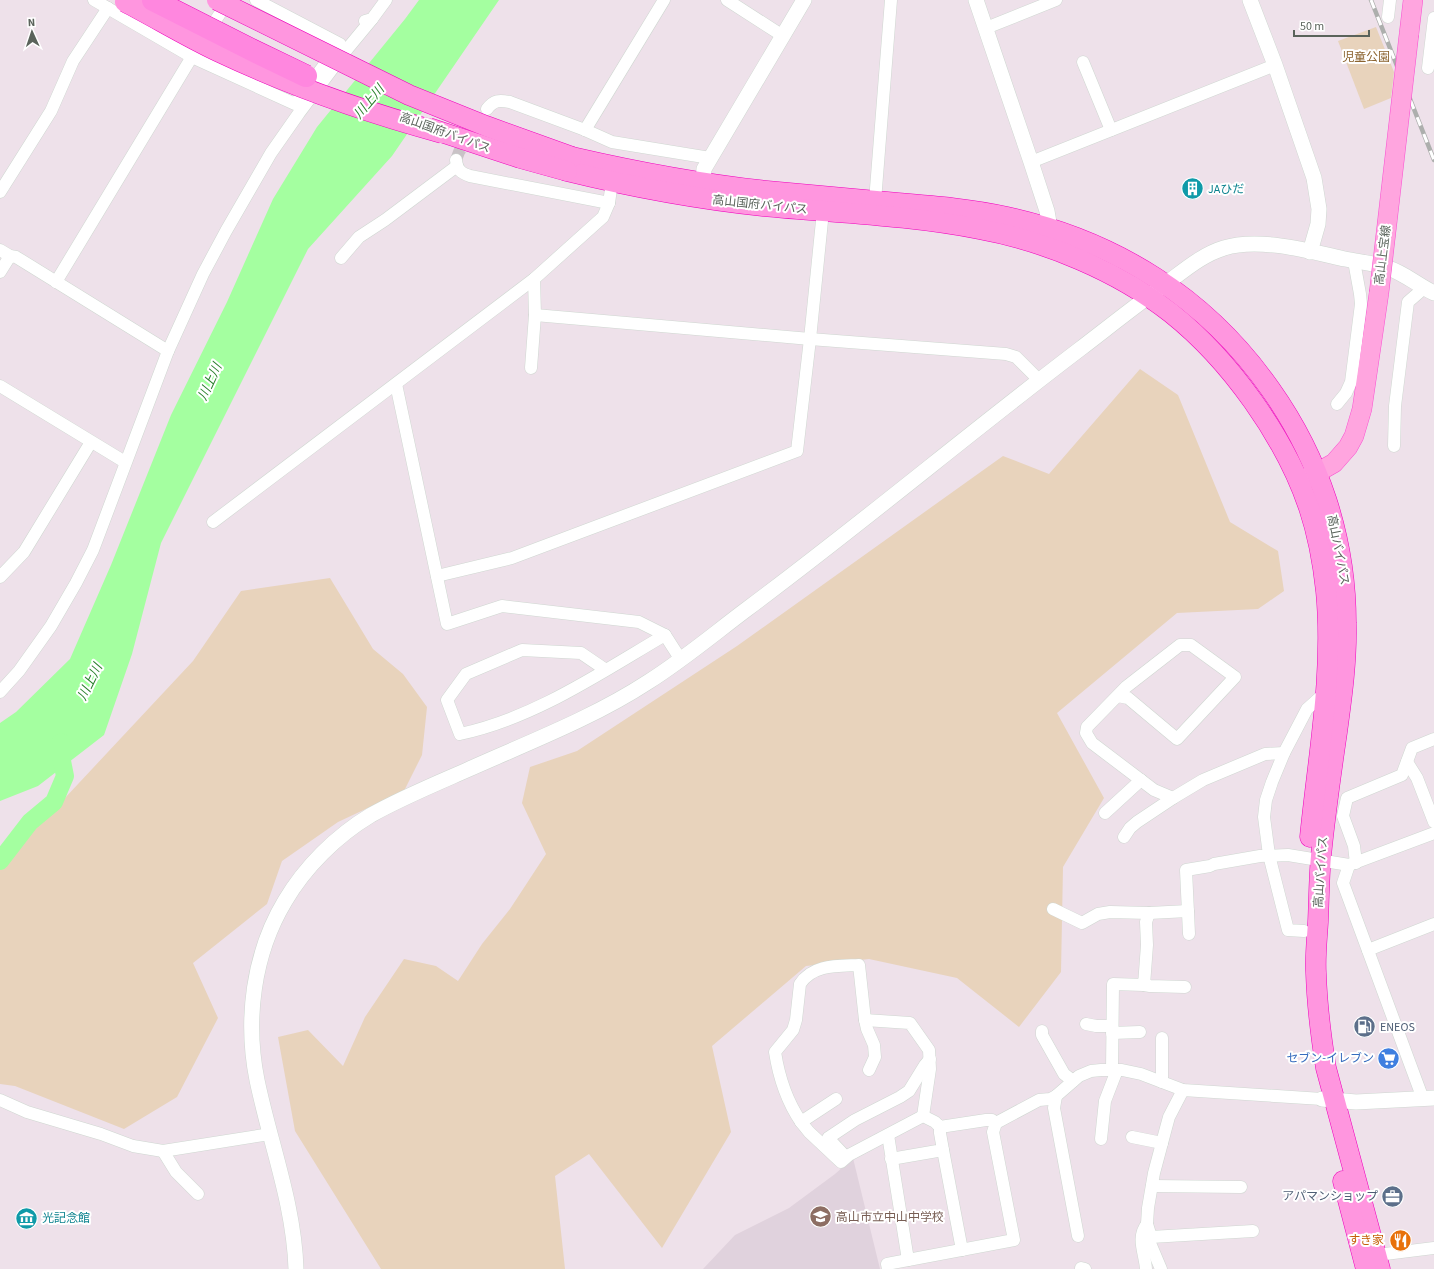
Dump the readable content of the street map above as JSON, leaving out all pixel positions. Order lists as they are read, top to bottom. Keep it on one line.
{"streets":{"highway":["高山国府バイパス","高山バイパス"],"main road":["高山上宝線"]},"crossings":[["高山国府バイパス","高山上宝線"],["高山国府バイパス","高山バイパス"],["高山上宝線","高山バイパス"]],"water":["川上川"],"parks":["児童公園"],"places":{"building":["JAひだ"],"fuel station":["ENEOS"],"supermarket":["セブン-イレブン"],"office":["アパマンショップ"],"school or university":["高山市立中山中学校"],"museum":["光記念館"],"restaurant":["すき家"]},"scale_bar":"50 m","north":"top"}
